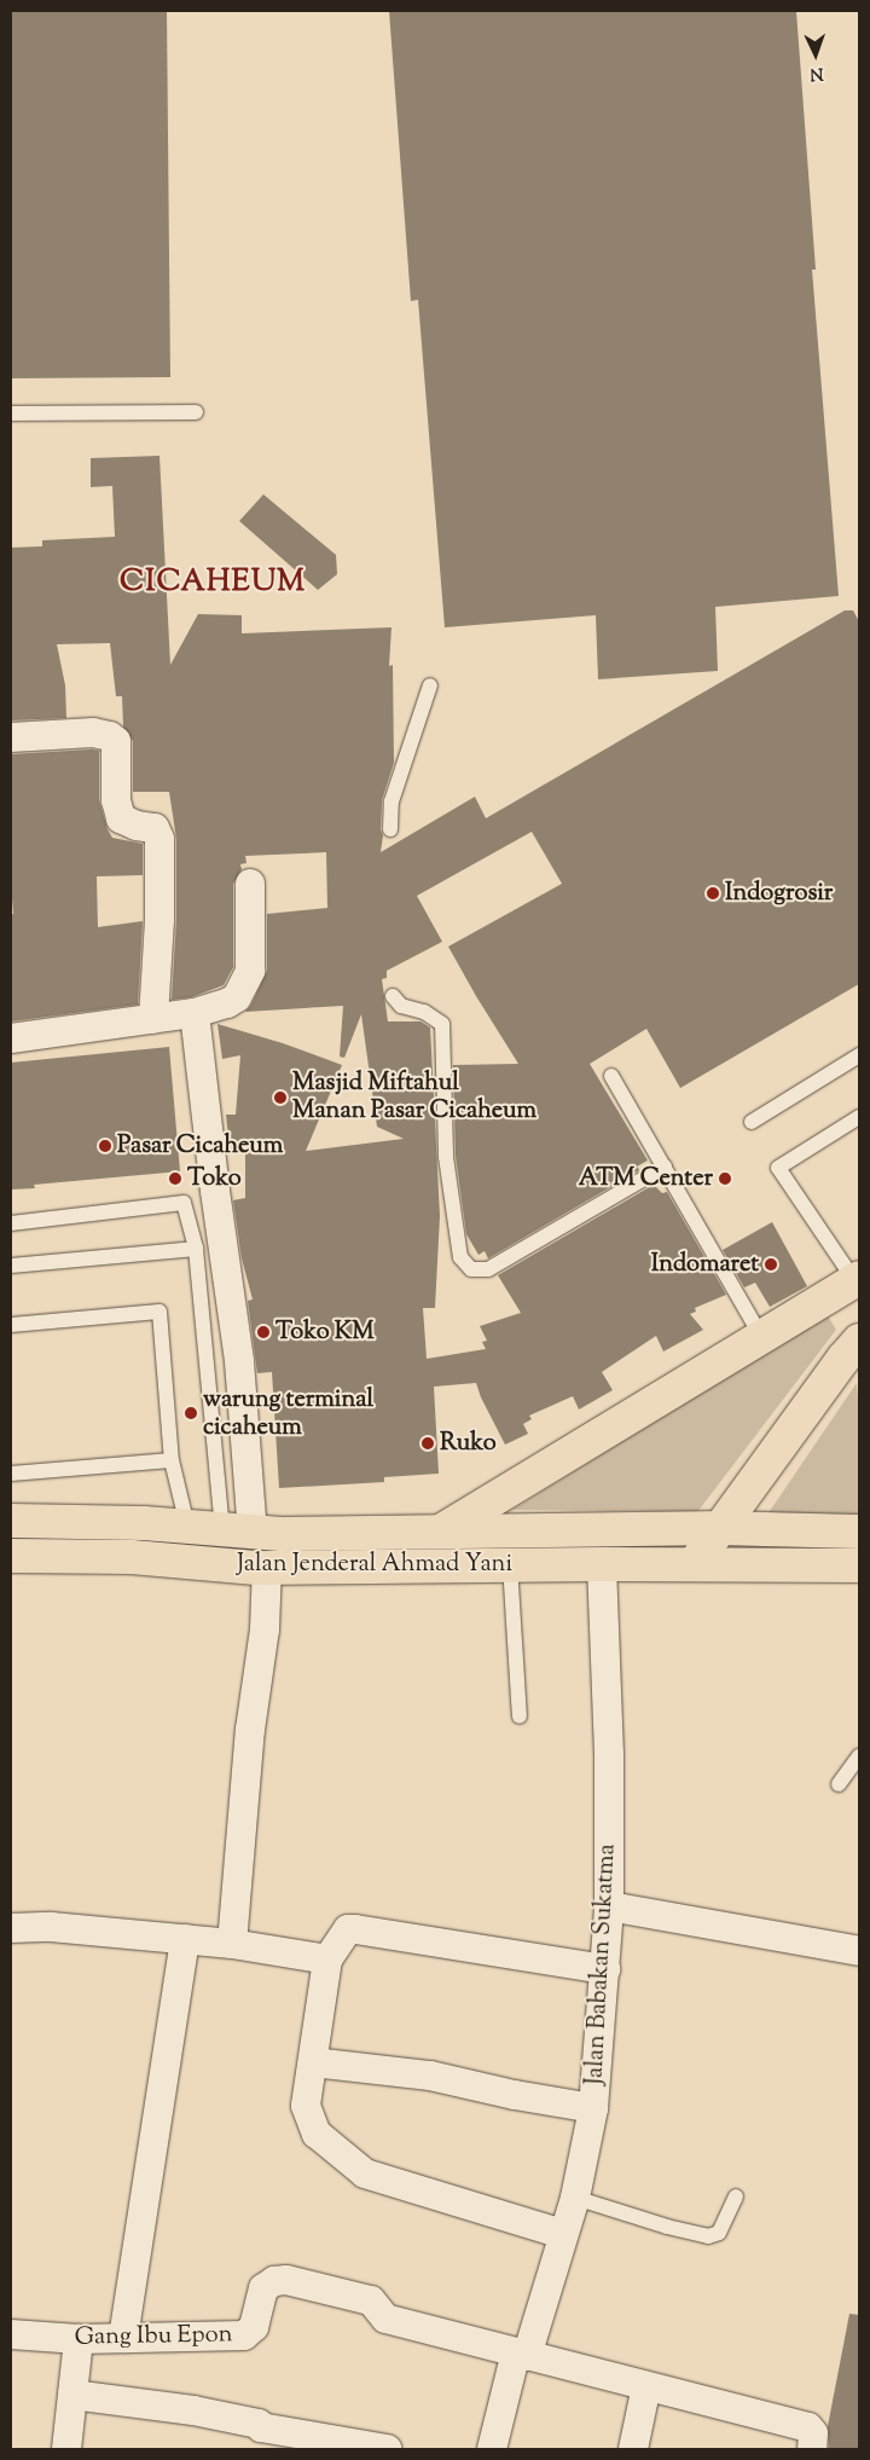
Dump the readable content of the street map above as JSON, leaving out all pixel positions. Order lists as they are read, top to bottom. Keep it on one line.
{"streets":{"main road":["Jalan Jenderal Ahmad Yani"],"street":["Jalan Babakan Sukatma","Gang Ibu Epon"]},"crossings":[["Jalan Jenderal Ahmad Yani","Jalan Babakan Sukatma"],["Jalan Babakan Sukatma","Gang Ibu Epon"]],"districts":["CICAHEUM"],"places":["Indogrosir","Masjid Miftahul Manan Pasar Cicaheum","Pasar Cicaheum","Toko","ATM Center","Indomaret","Toko KM","warung terminal cicaheum","Ruko"],"north":"bottom"}
